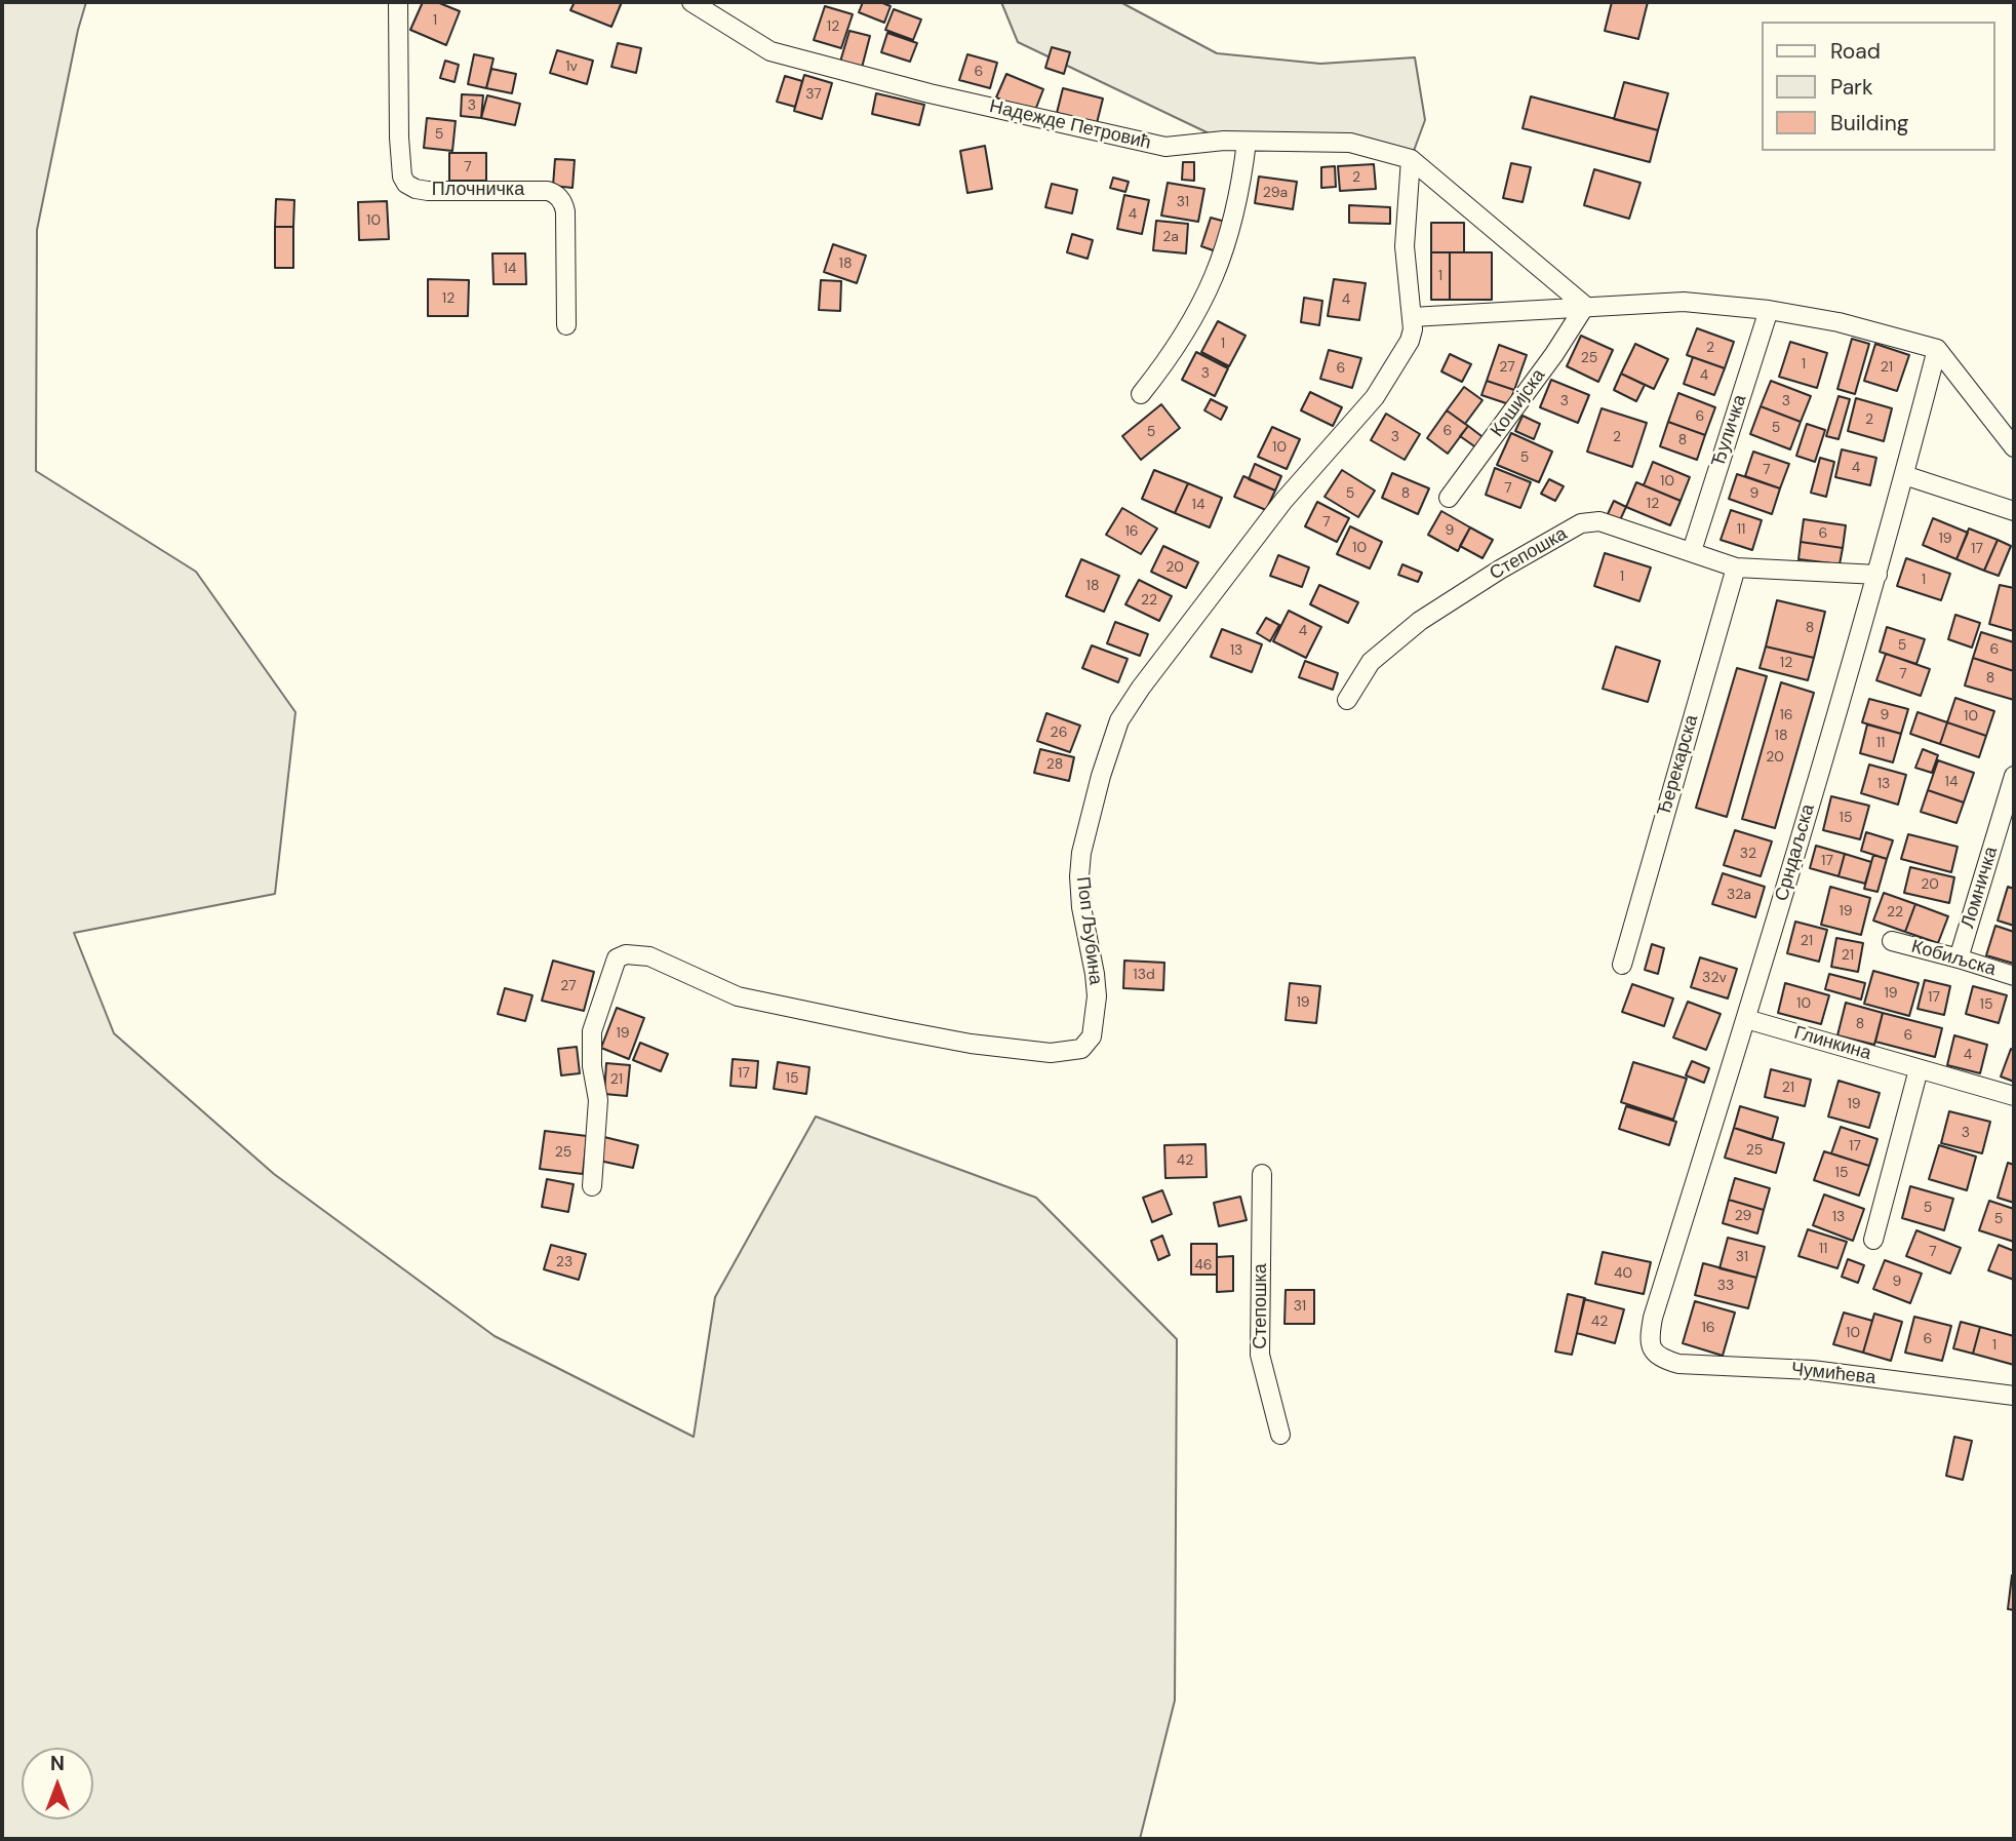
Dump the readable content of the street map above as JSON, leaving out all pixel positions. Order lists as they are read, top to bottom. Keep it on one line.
{"streets":{"street":["Надежде Петровић","Плочничка","Кошијска","Ђуличка","Степошка","Ђерекарска","Срндаљска","Ломничка","Поп Љубина","Кобиљска","Глинкина","Чумићева"]},"crossings":[["Надежде Петровић","Кошијска"],["Надежде Петровић","Поп Љубина"],["Ђуличка","Степошка"],["Степошка","Ђерекарска"],["Степошка","Срндаљска"],["Срндаљска","Глинкина"],["Срндаљска","Чумићева"],["Ломничка","Кобиљска"]],"house_numbers":["1","12","1v","6","37","3","5","7","2","29a","31","4","10","2a","18","14","1","12","4","1","2","25","1","27","21","6","3","4","3","3","6","2","5","6","5","3","2","8","10","5","4","7","10","7","5","8","9","12","14","7","11","9","16","6","19","10","17","20","1","1","18","22","8","4","5","6","13","12","7","8","16","9","10","26","18","11","20","28","14","13","15","32","17","20","32a","19","22","21","21","13d","32v","27","19","17","19","10","15","8","19","6","4","17","15","21","21","19","3","17","25","25","42","15","5","29","13","5","11","7","31","23","46","40","9","33","31","42","16","10","6","1"],"legend":["Road","Park","Building"],"north":"top"}
